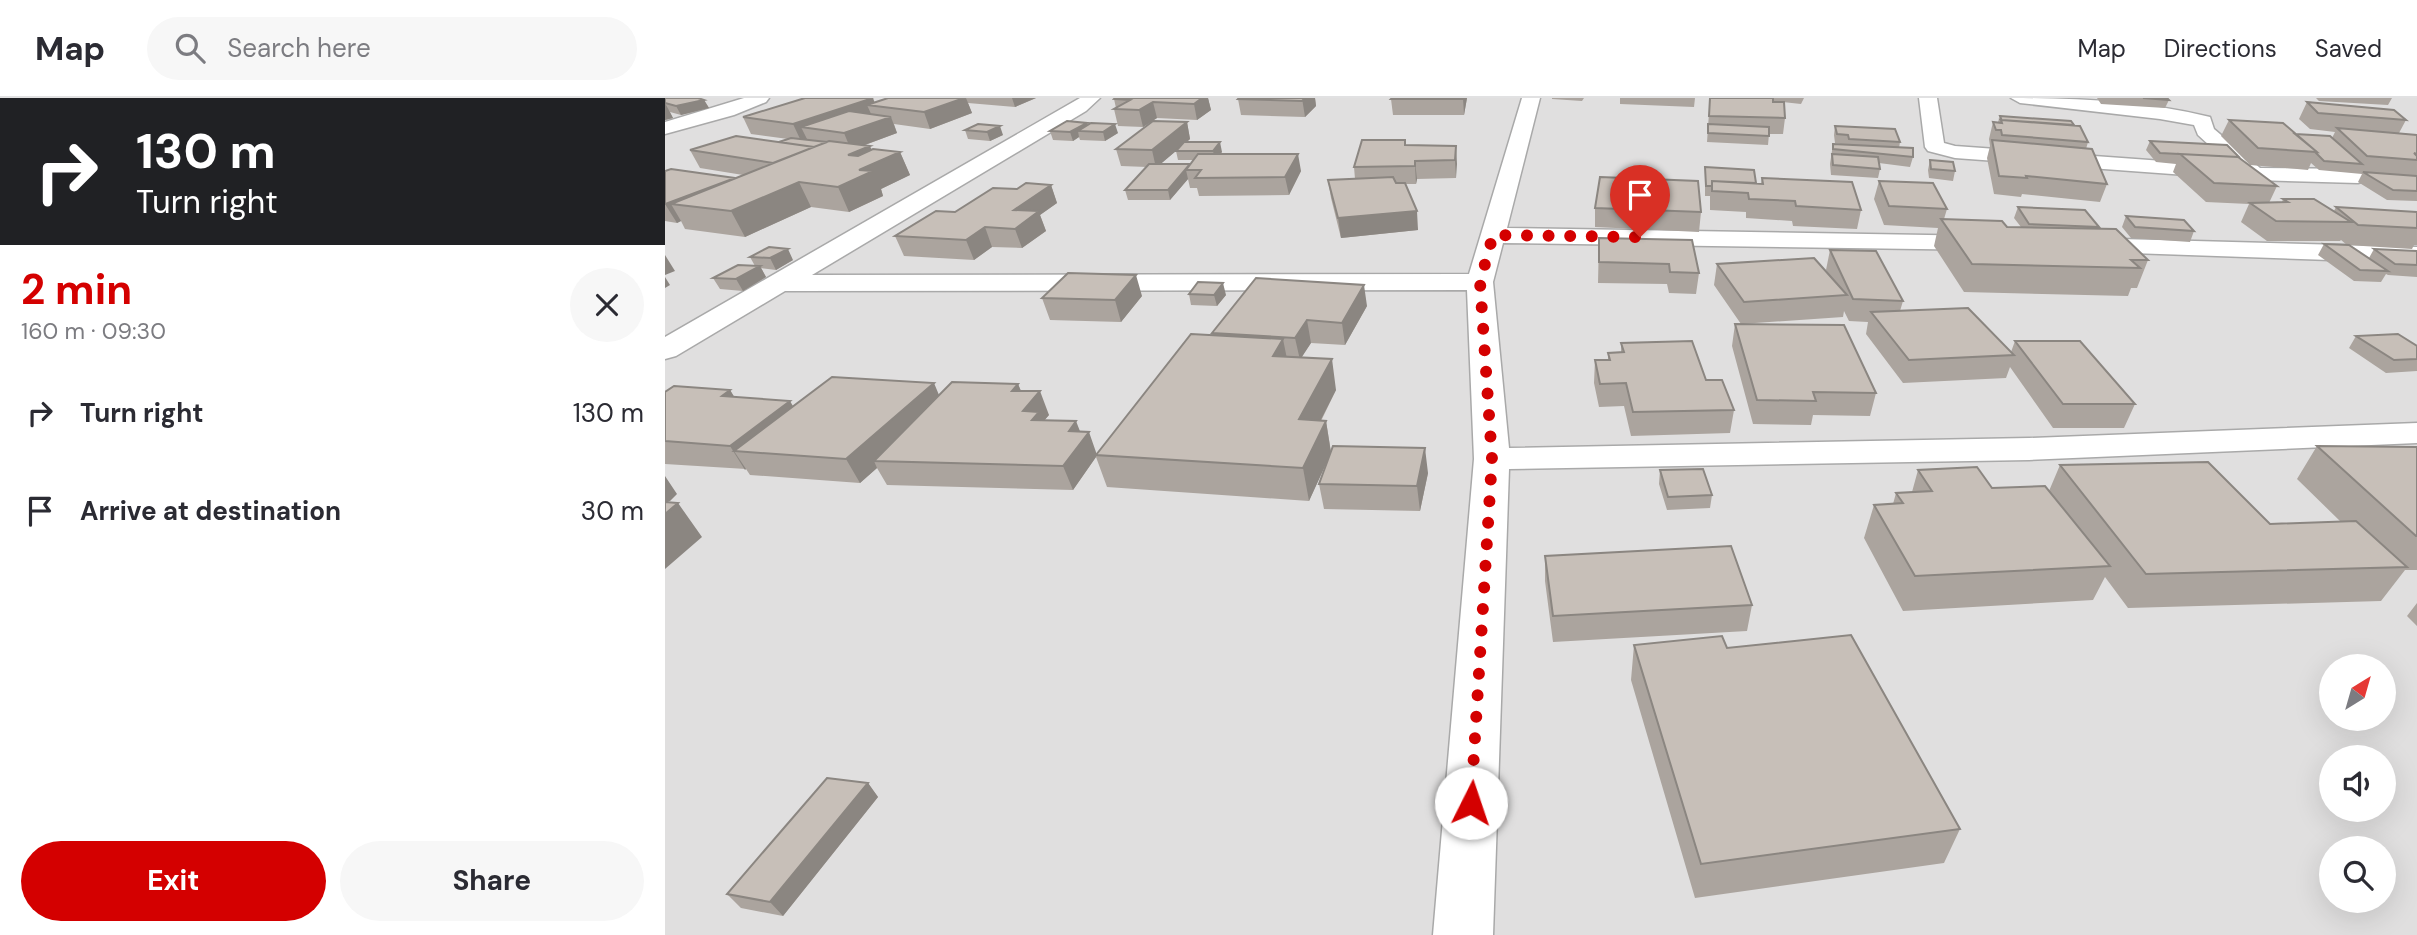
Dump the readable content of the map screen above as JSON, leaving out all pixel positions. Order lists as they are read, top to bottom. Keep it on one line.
{"north":"top right","page":{"header":"Map","search":"Search here","nav":["Map","Directions","Saved"],"turn":["130 m","Turn right"],"heading":["2 min","160 m · 09:30"],"list":[{"name":"Turn right","value":"130 m"},{"name":"Arrive at destination","value":"30 m"}],"buttons":["Exit","Share"]}}
